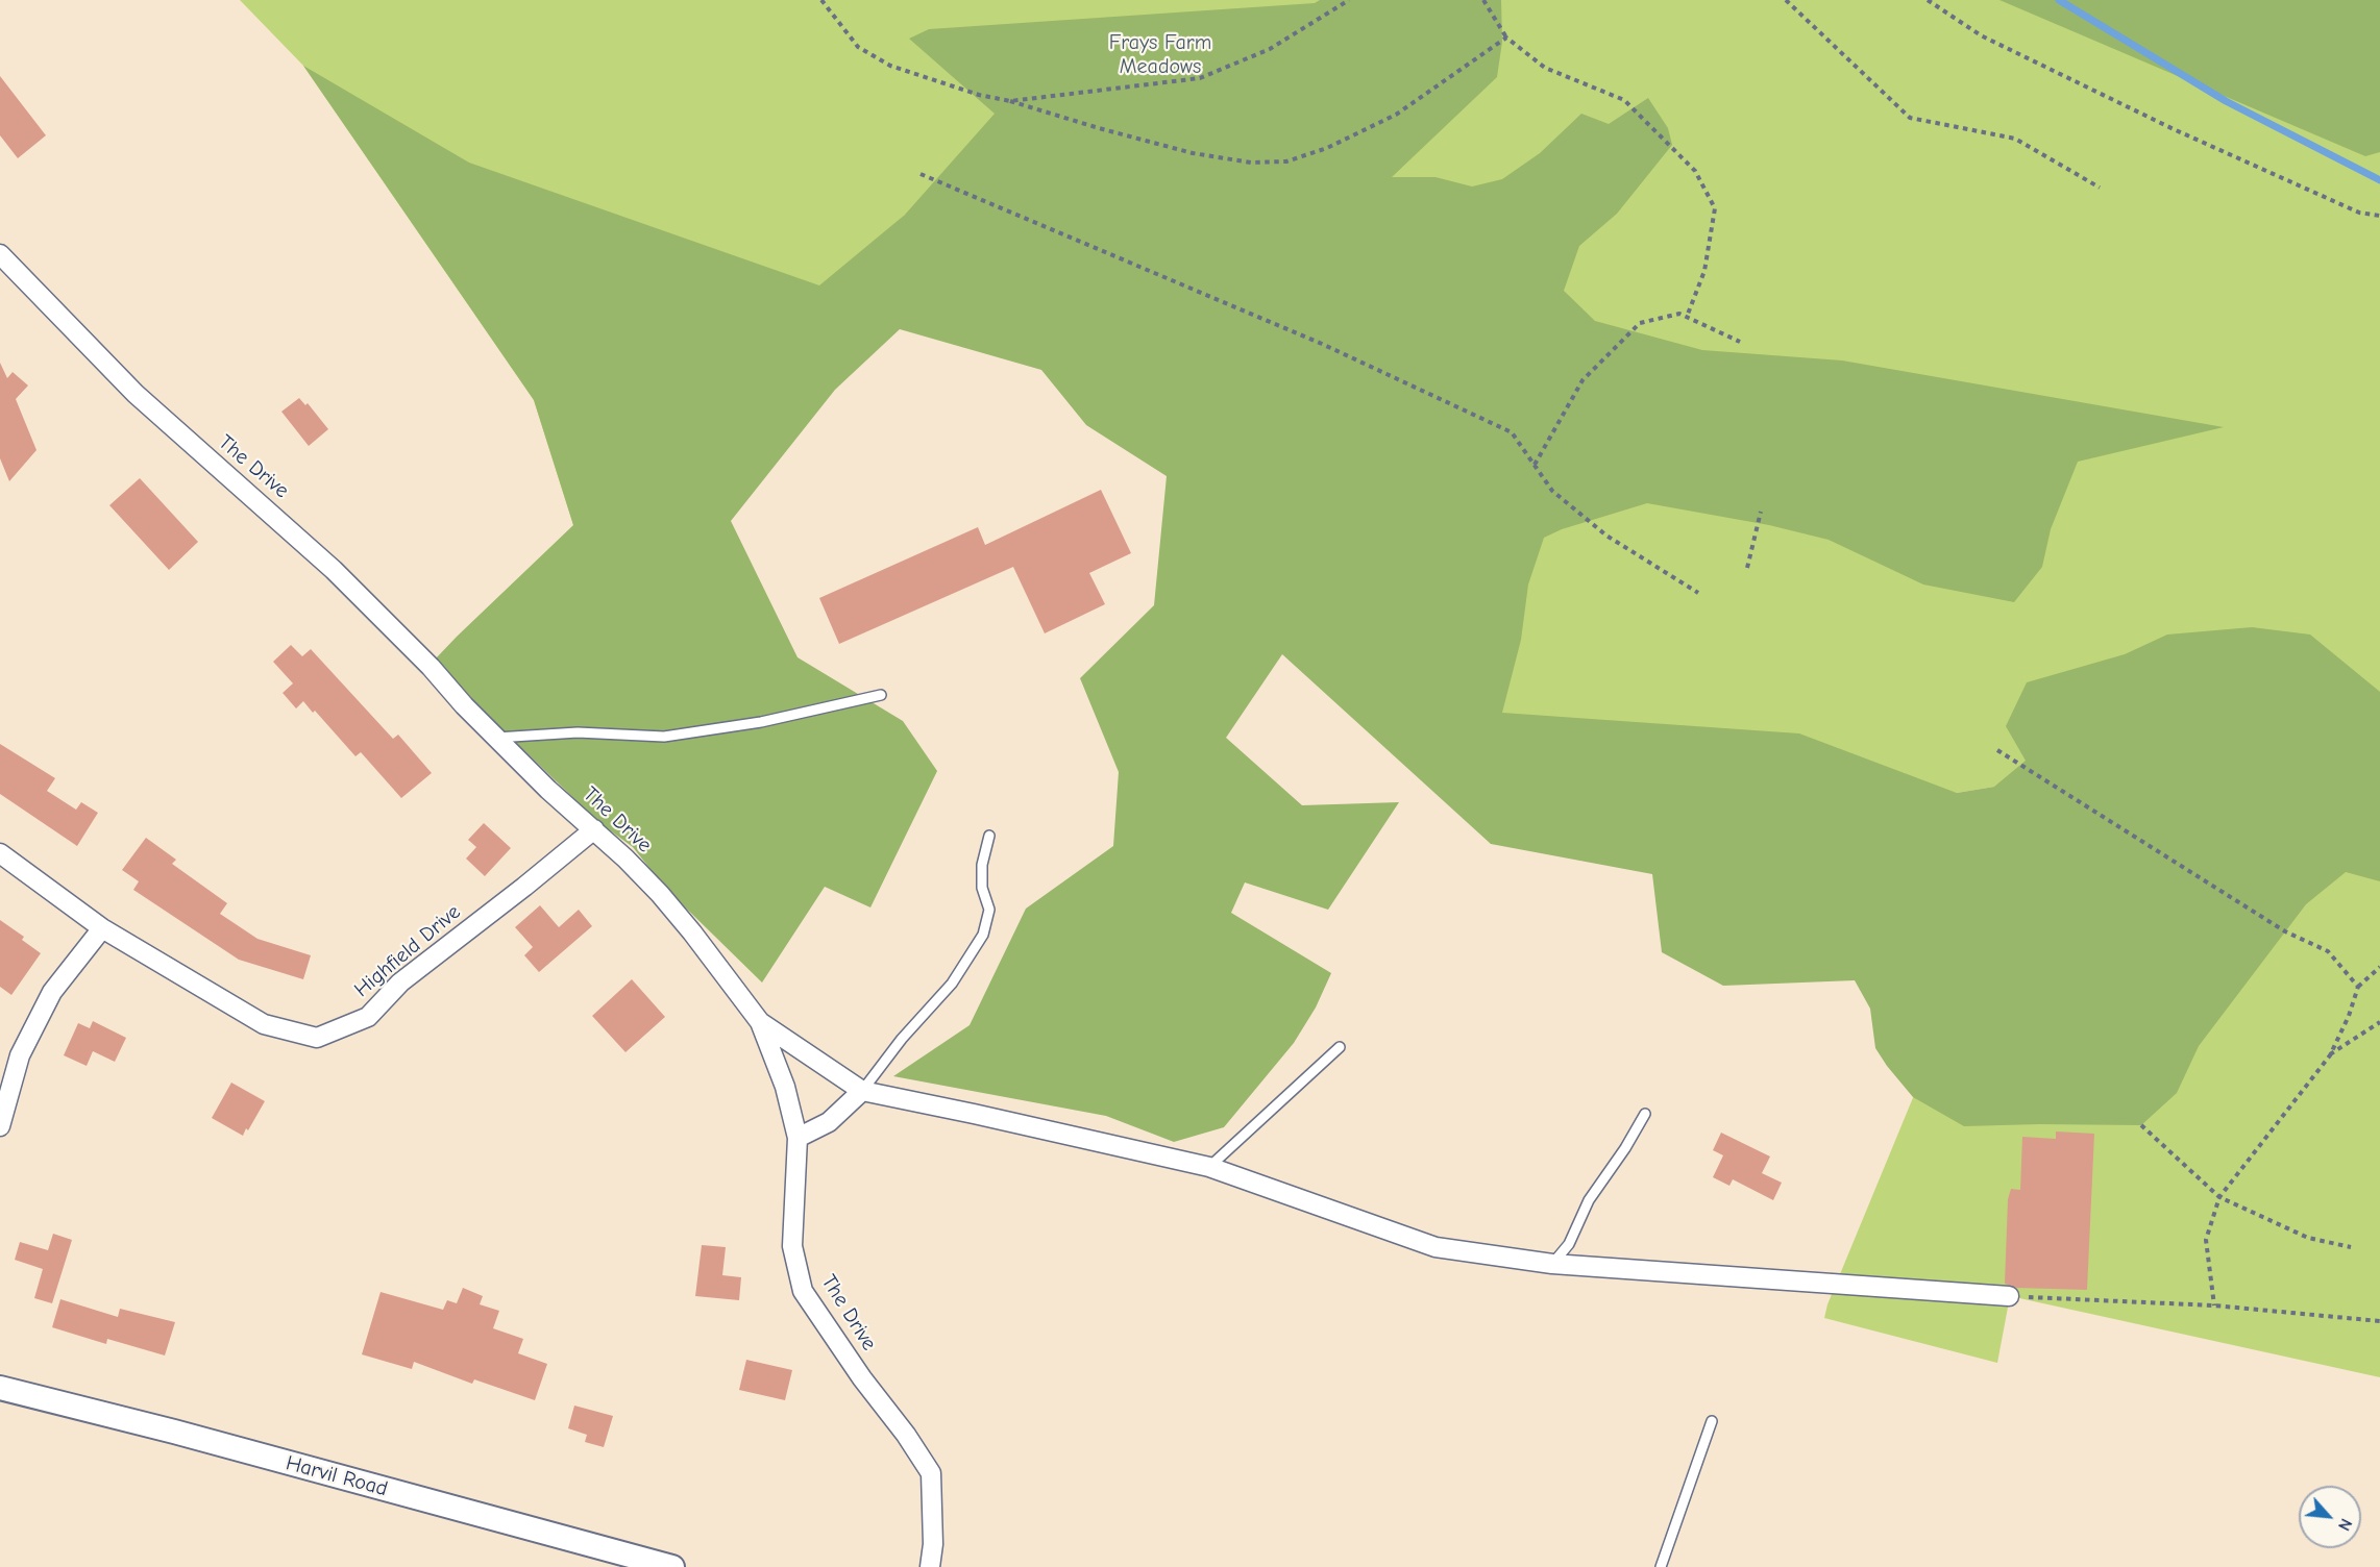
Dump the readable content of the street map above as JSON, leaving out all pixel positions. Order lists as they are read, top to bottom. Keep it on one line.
{"streets":{"street":["The Drive","Highfield Drive","Harvil Road"]},"crossings":[["The Drive","Highfield Drive"]],"parks":["Frays Farm Meadows"],"north":"bottom right"}
